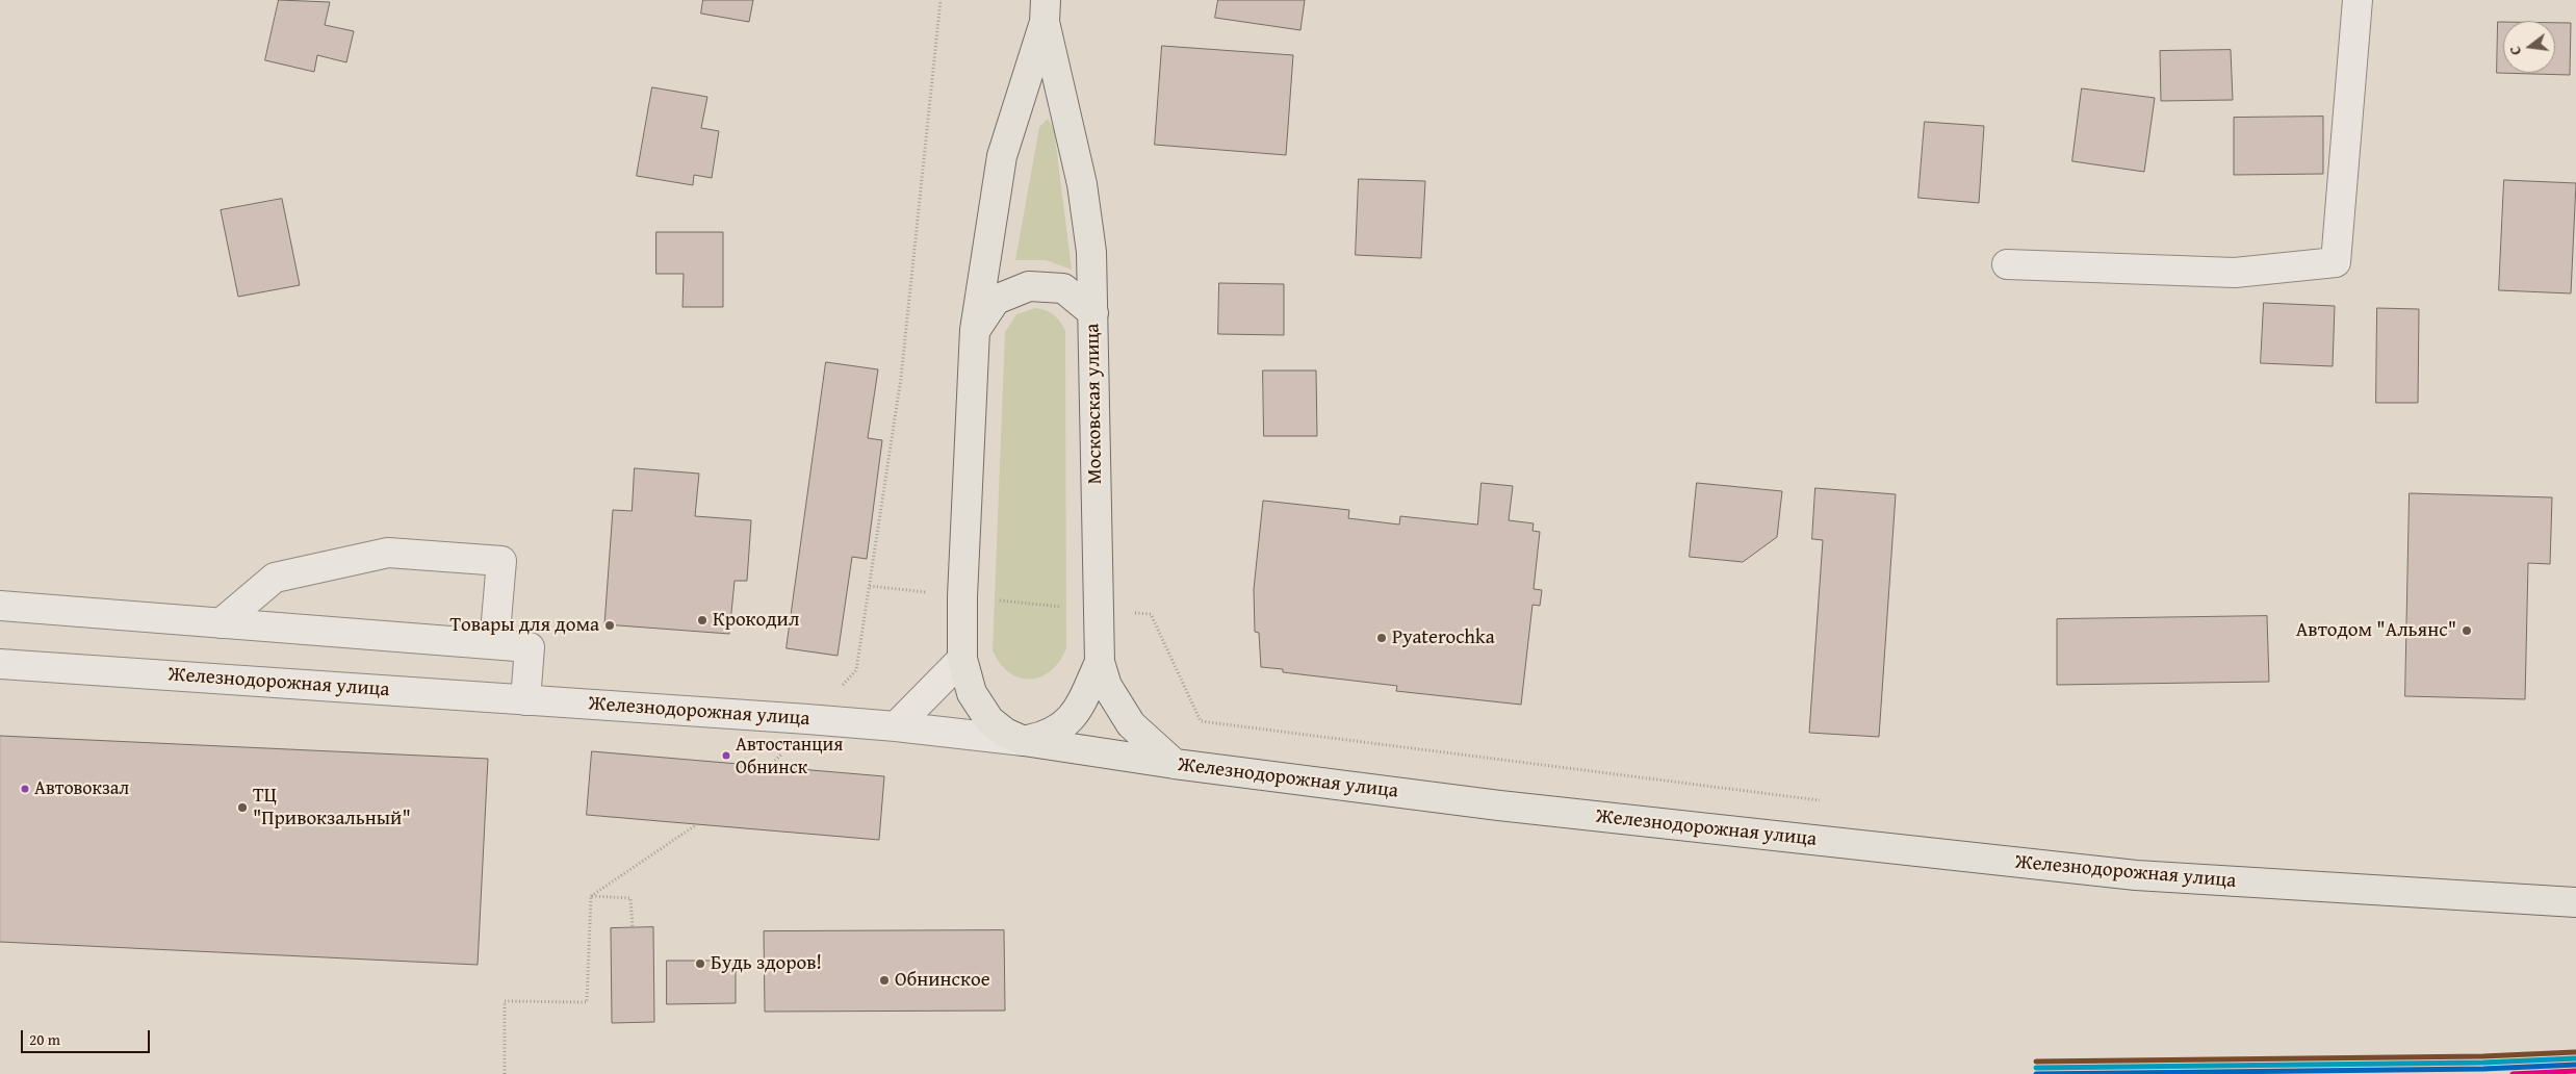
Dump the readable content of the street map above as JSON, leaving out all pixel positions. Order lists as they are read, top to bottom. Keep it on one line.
{"streets":{"main road":["Московская улица","Железнодорожная улица"]},"crossings":[["Московская улица","Железнодорожная улица"]],"places":["Крокодил","Товары для дома","Автодом \"Альянс\"","Pyaterochka","Автостанция Обнинск","Автовокзал","ТЦ \"Привокзальный\"","Будь здоров!","Обнинское"],"scale_bar":"20 m","north":"left"}
